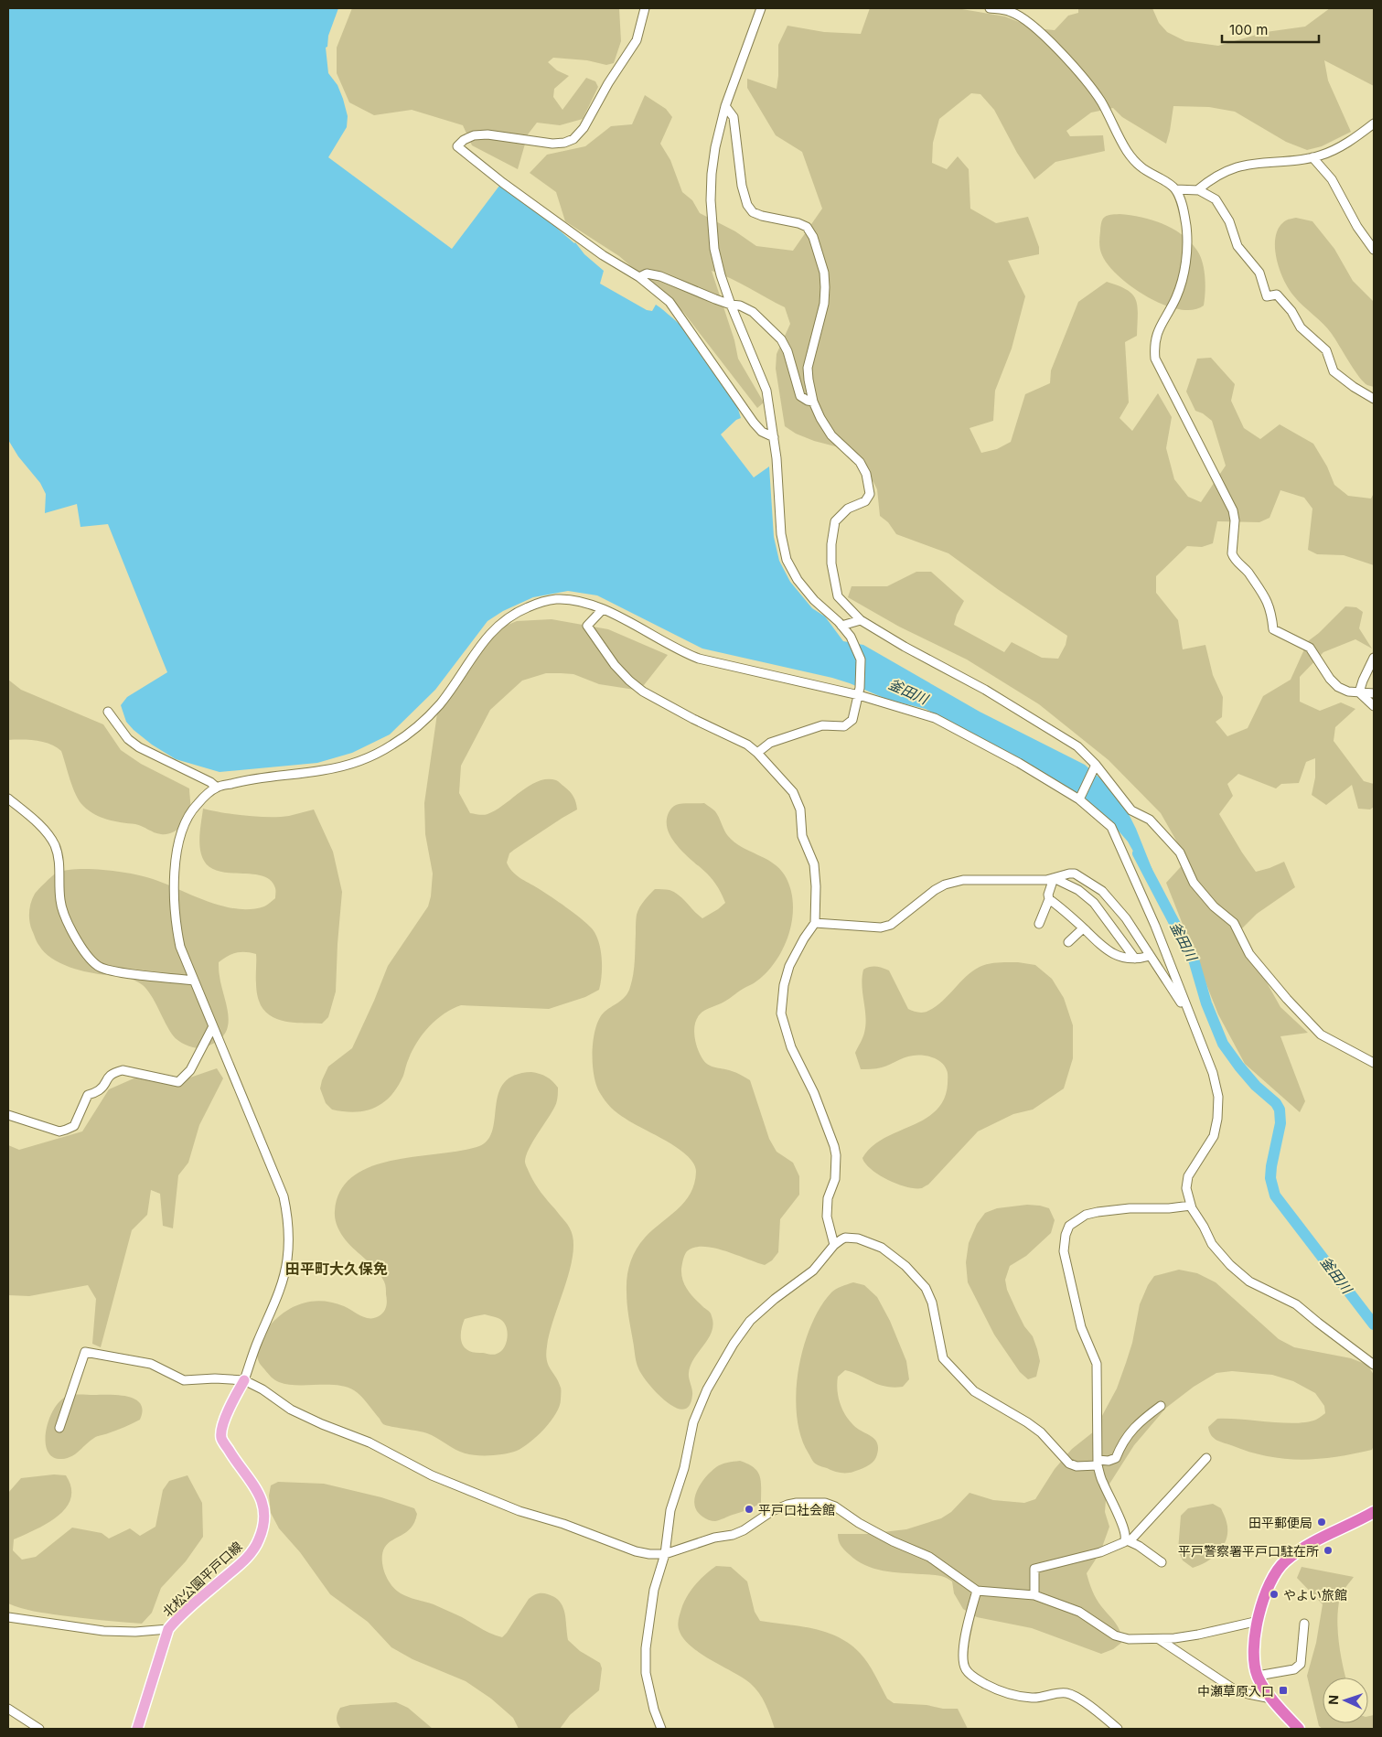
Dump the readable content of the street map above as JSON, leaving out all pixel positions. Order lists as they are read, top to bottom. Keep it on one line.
{"streets":{"main road":["北松公園平戸口線"]},"districts":["田平町大久保免"],"water":["釜田川"],"places":{"other":["平戸口社会館","田平郵便局","平戸警察署平戸口駐在所","やよい旅館"],"transit":["中瀬草原入口"]},"scale_bar":"100 m","north":"left"}
